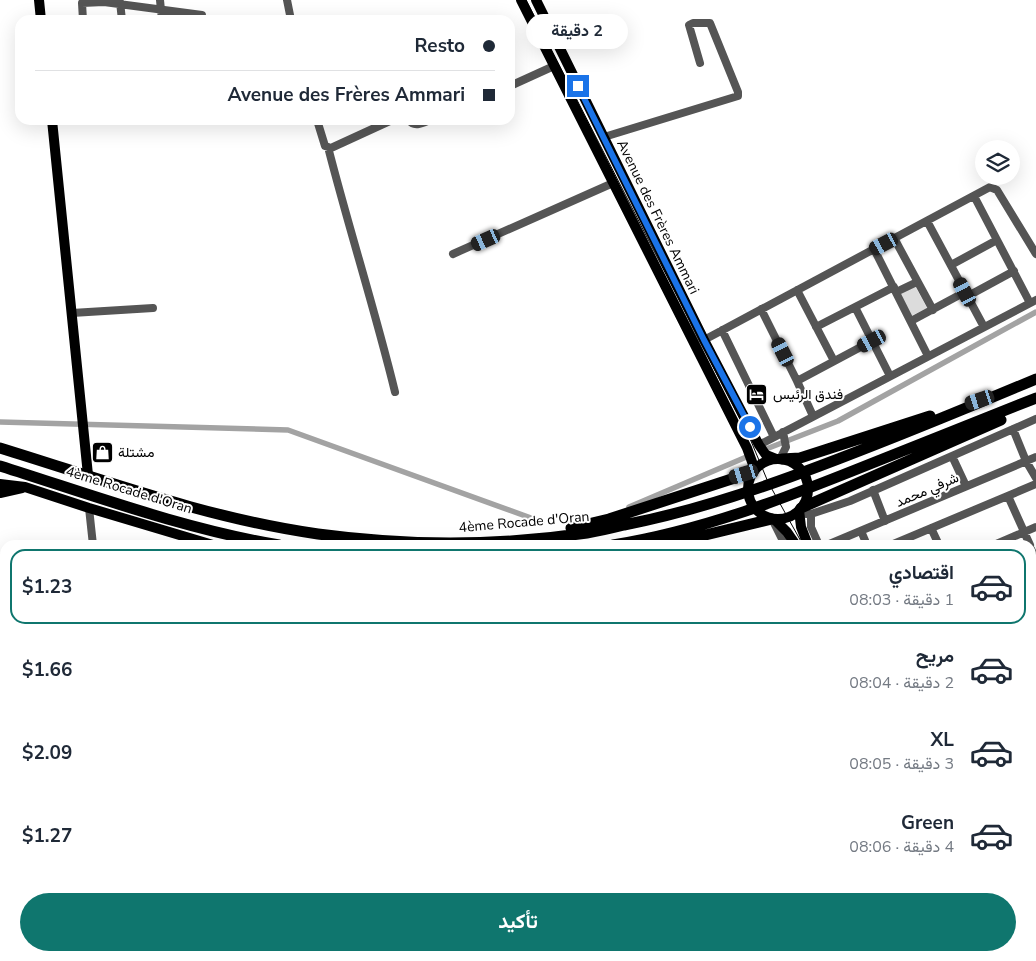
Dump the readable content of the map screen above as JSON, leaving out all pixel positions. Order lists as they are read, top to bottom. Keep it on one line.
{"streets":{"highway":["4ème Rocade d'Oran"],"main road":["Avenue des Frères Ammari"],"street":["شرفي محمد"]},"places":{"hotel":["فندق الرئيس"],"shop":["مشتلة"]},"page":{"bubble":"2 دقيقة","banner":["Resto","Avenue des Frères Ammari"],"list":[{"name":"اقتصادي","note":"1 دقيقة · 08:03","value":"$1.23"},{"name":"مريح","note":"2 دقيقة · 08:04","value":"$1.66"},{"name":"XL","note":"3 دقيقة · 08:05","value":"$2.09"},{"name":"Green","note":"4 دقيقة · 08:06","value":"$1.27"}],"buttons":"تأكيد"}}
